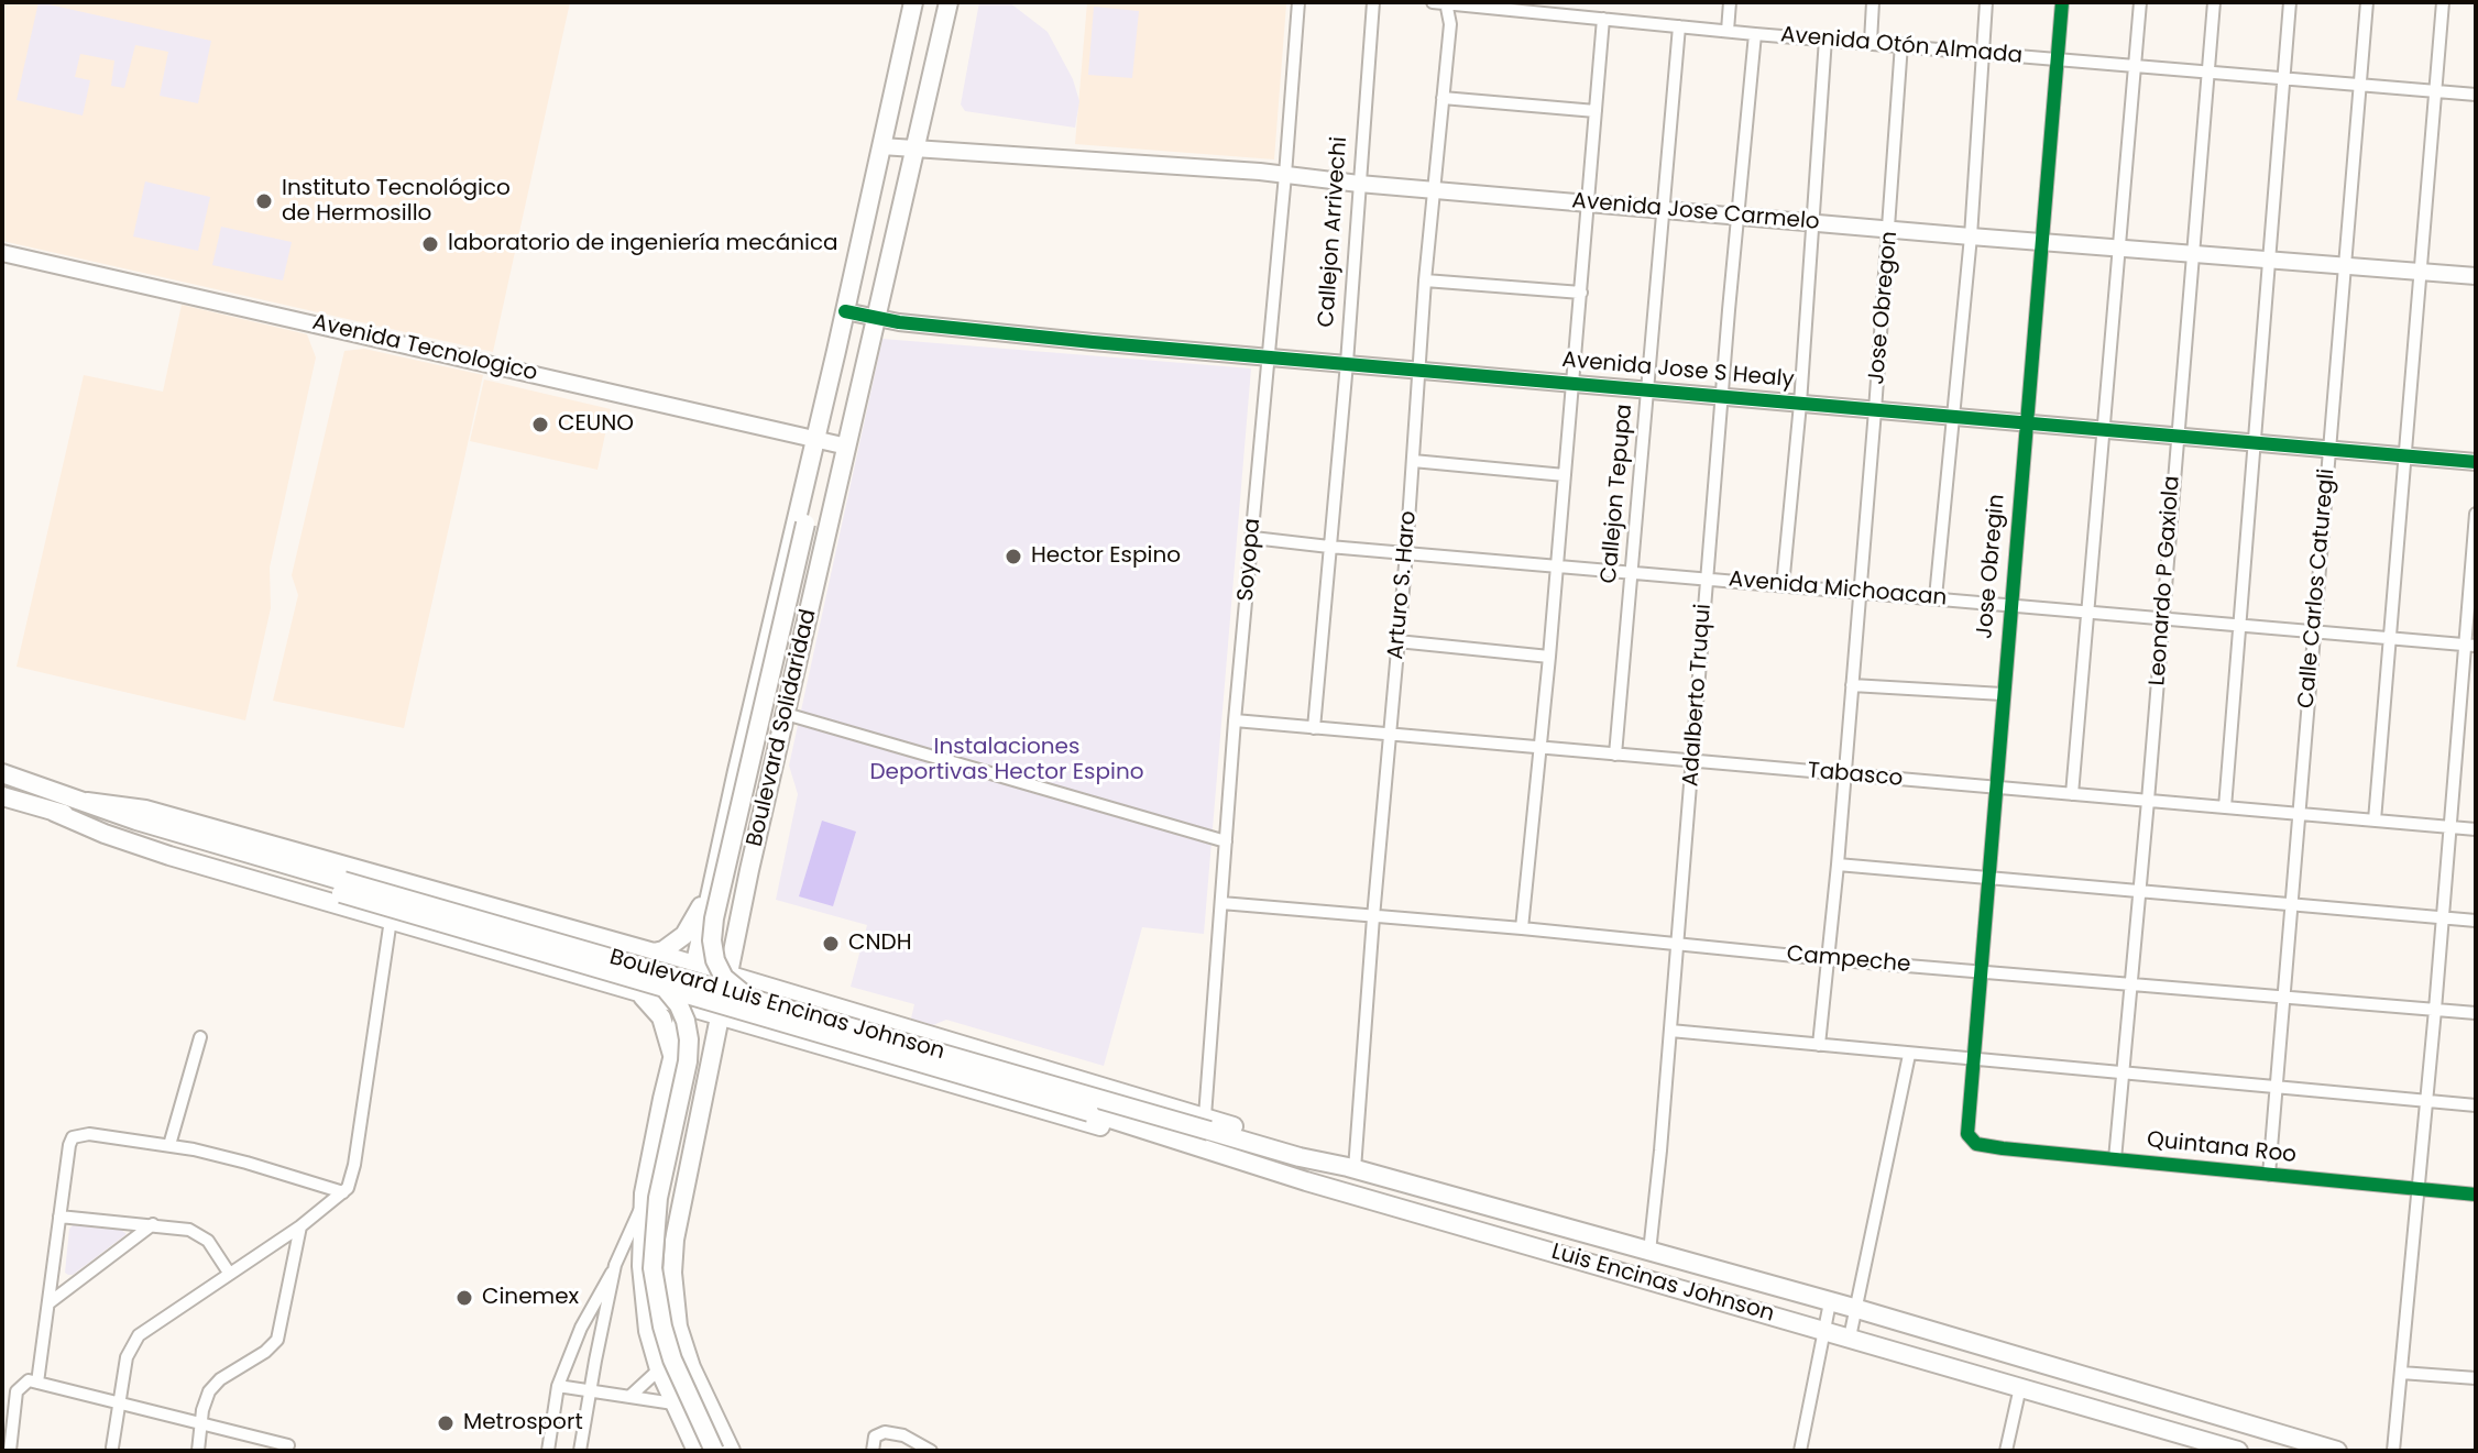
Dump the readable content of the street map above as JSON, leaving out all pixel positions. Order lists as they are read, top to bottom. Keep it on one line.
{"streets":{"main road":["Boulevard Solidaridad","Boulevard Luis Encinas Johnson","Luis Encinas Johnson"],"street":["Avenida Otón Almada","Avenida Jose Carmelo","Callejon Arrivechi","Jose Obregon","Avenida Tecnologico","Avenida Jose S Healy","Callejon Tepupa","Soyopa","Jose Obregin","Leonardo P Gaxiola","Arturo S. Haro","Calle Carlos Caturegli","Avenida Michoacan","Adalberto Truqui","Tabasco","Campeche","Quintana Roo"]},"crossings":[["Avenida Otón Almada","Jose Obregon"],["Avenida Otón Almada","Callejon Tepupa"],["Avenida Otón Almada","Jose Obregin"],["Avenida Otón Almada","Leonardo P Gaxiola"],["Avenida Otón Almada","Arturo S. Haro"],["Avenida Otón Almada","Calle Carlos Caturegli"],["Avenida Otón Almada","Adalberto Truqui"],["Avenida Jose Carmelo","Callejon Arrivechi"],["Avenida Jose Carmelo","Jose Obregon"],["Avenida Jose Carmelo","Callejon Tepupa"],["Avenida Jose Carmelo","Soyopa"],["Avenida Jose Carmelo","Jose Obregin"],["Avenida Jose Carmelo","Leonardo P Gaxiola"],["Avenida Jose Carmelo","Arturo S. Haro"],["Avenida Jose Carmelo","Calle Carlos Caturegli"],["Avenida Jose Carmelo","Adalberto Truqui"],["Avenida Jose Carmelo","Boulevard Solidaridad"],["Callejon Arrivechi","Avenida Jose S Healy"],["Callejon Arrivechi","Avenida Michoacan"],["Callejon Arrivechi","Tabasco"],["Jose Obregon","Avenida Jose S Healy"],["Jose Obregon","Avenida Michoacan"],["Jose Obregon","Tabasco"],["Jose Obregon","Campeche"],["Avenida Tecnologico","Boulevard Solidaridad"],["Avenida Jose S Healy","Callejon Tepupa"],["Avenida Jose S Healy","Soyopa"],["Avenida Jose S Healy","Jose Obregin"],["Avenida Jose S Healy","Leonardo P Gaxiola"],["Avenida Jose S Healy","Arturo S. Haro"],["Avenida Jose S Healy","Calle Carlos Caturegli"],["Avenida Jose S Healy","Adalberto Truqui"],["Avenida Jose S Healy","Boulevard Solidaridad"],["Callejon Tepupa","Avenida Michoacan"],["Callejon Tepupa","Tabasco"],["Soyopa","Avenida Michoacan"],["Soyopa","Tabasco"],["Soyopa","Campeche"],["Soyopa","Boulevard Luis Encinas Johnson"],["Soyopa","Luis Encinas Johnson"],["Jose Obregin","Avenida Michoacan"],["Jose Obregin","Tabasco"],["Jose Obregin","Campeche"],["Jose Obregin","Quintana Roo"],["Leonardo P Gaxiola","Avenida Michoacan"],["Leonardo P Gaxiola","Tabasco"],["Leonardo P Gaxiola","Campeche"],["Leonardo P Gaxiola","Quintana Roo"],["Arturo S. Haro","Avenida Michoacan"],["Arturo S. Haro","Tabasco"],["Arturo S. Haro","Campeche"],["Arturo S. Haro","Luis Encinas Johnson"],["Calle Carlos Caturegli","Avenida Michoacan"],["Calle Carlos Caturegli","Tabasco"],["Calle Carlos Caturegli","Campeche"],["Calle Carlos Caturegli","Quintana Roo"],["Avenida Michoacan","Adalberto Truqui"],["Adalberto Truqui","Tabasco"],["Adalberto Truqui","Campeche"],["Adalberto Truqui","Luis Encinas Johnson"],["Boulevard Luis Encinas Johnson","Luis Encinas Johnson"]],"parks":["Instalaciones Deportivas Hector Espino"],"places":["Instituto Tecnológico de Hermosillo","laboratorio de ingeniería mecánica","CEUNO","Hector Espino","CNDH","Cinemex","Metrosport"]}
